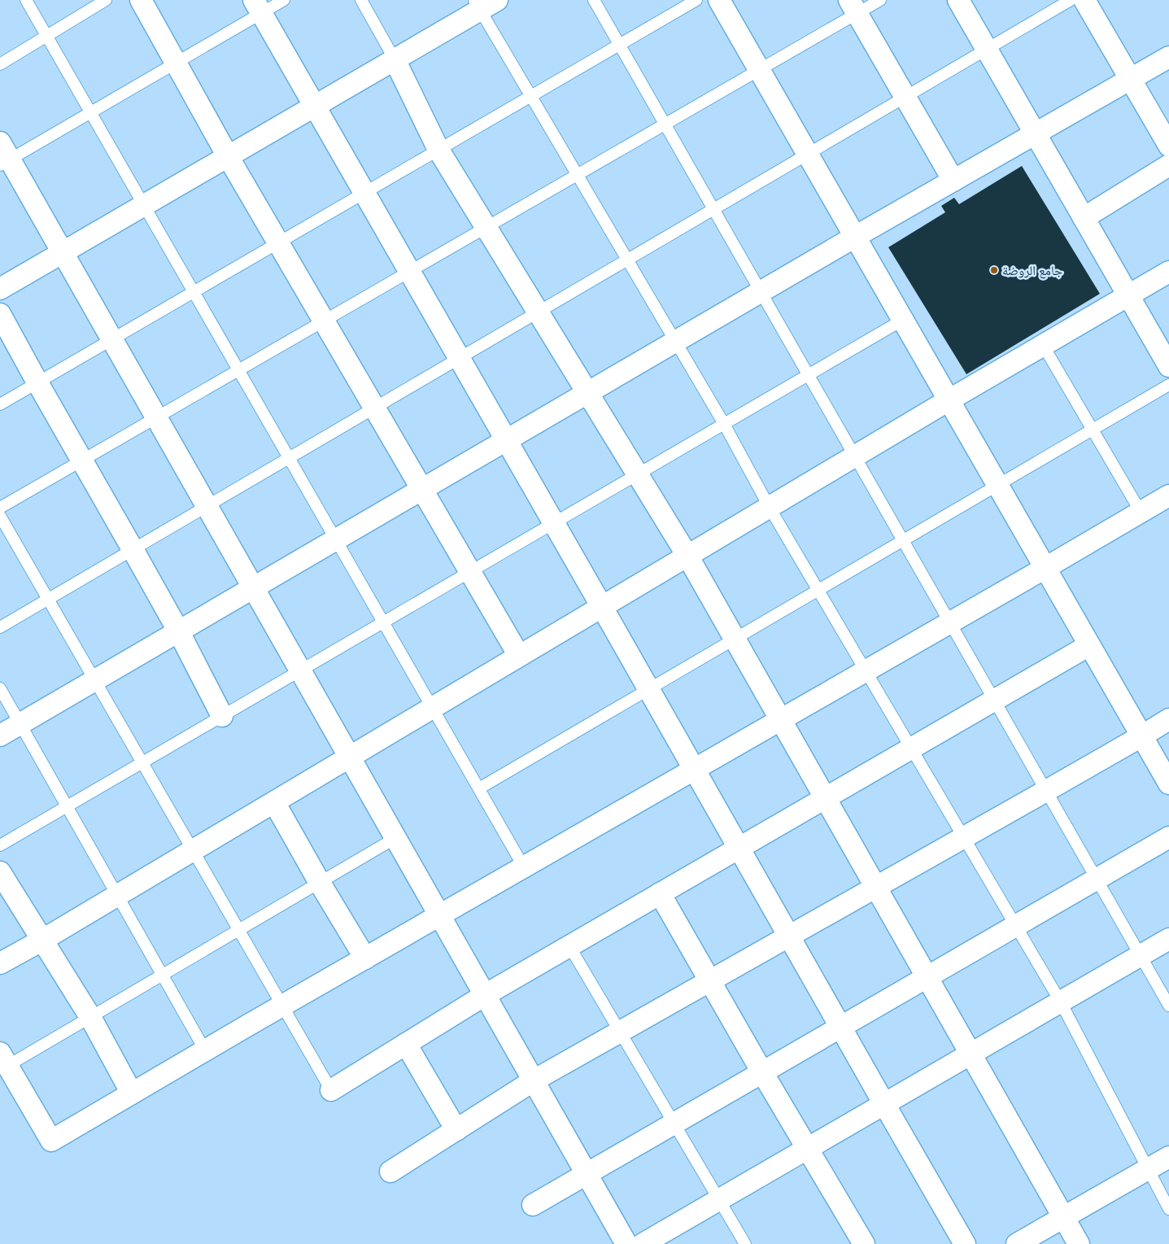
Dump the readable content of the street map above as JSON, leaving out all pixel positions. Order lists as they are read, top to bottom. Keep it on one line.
{"places":["جامع الروضة"]}
